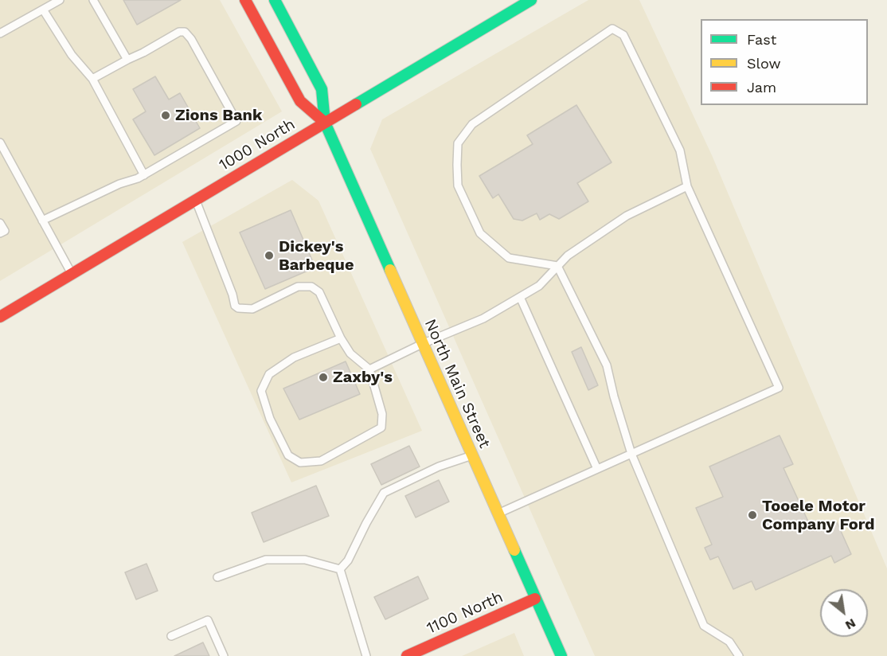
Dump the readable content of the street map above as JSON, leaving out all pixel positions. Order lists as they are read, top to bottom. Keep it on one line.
{"streets":{"main road":["1000 North","North Main Street","1100 North"]},"crossings":[["1000 North","North Main Street"],["North Main Street","1100 North"]],"places":["Zions Bank","Dickey's Barbeque","Zaxby's","Tooele Motor Company Ford"],"legend":["Fast","Slow","Jam"],"north":"bottom right"}
